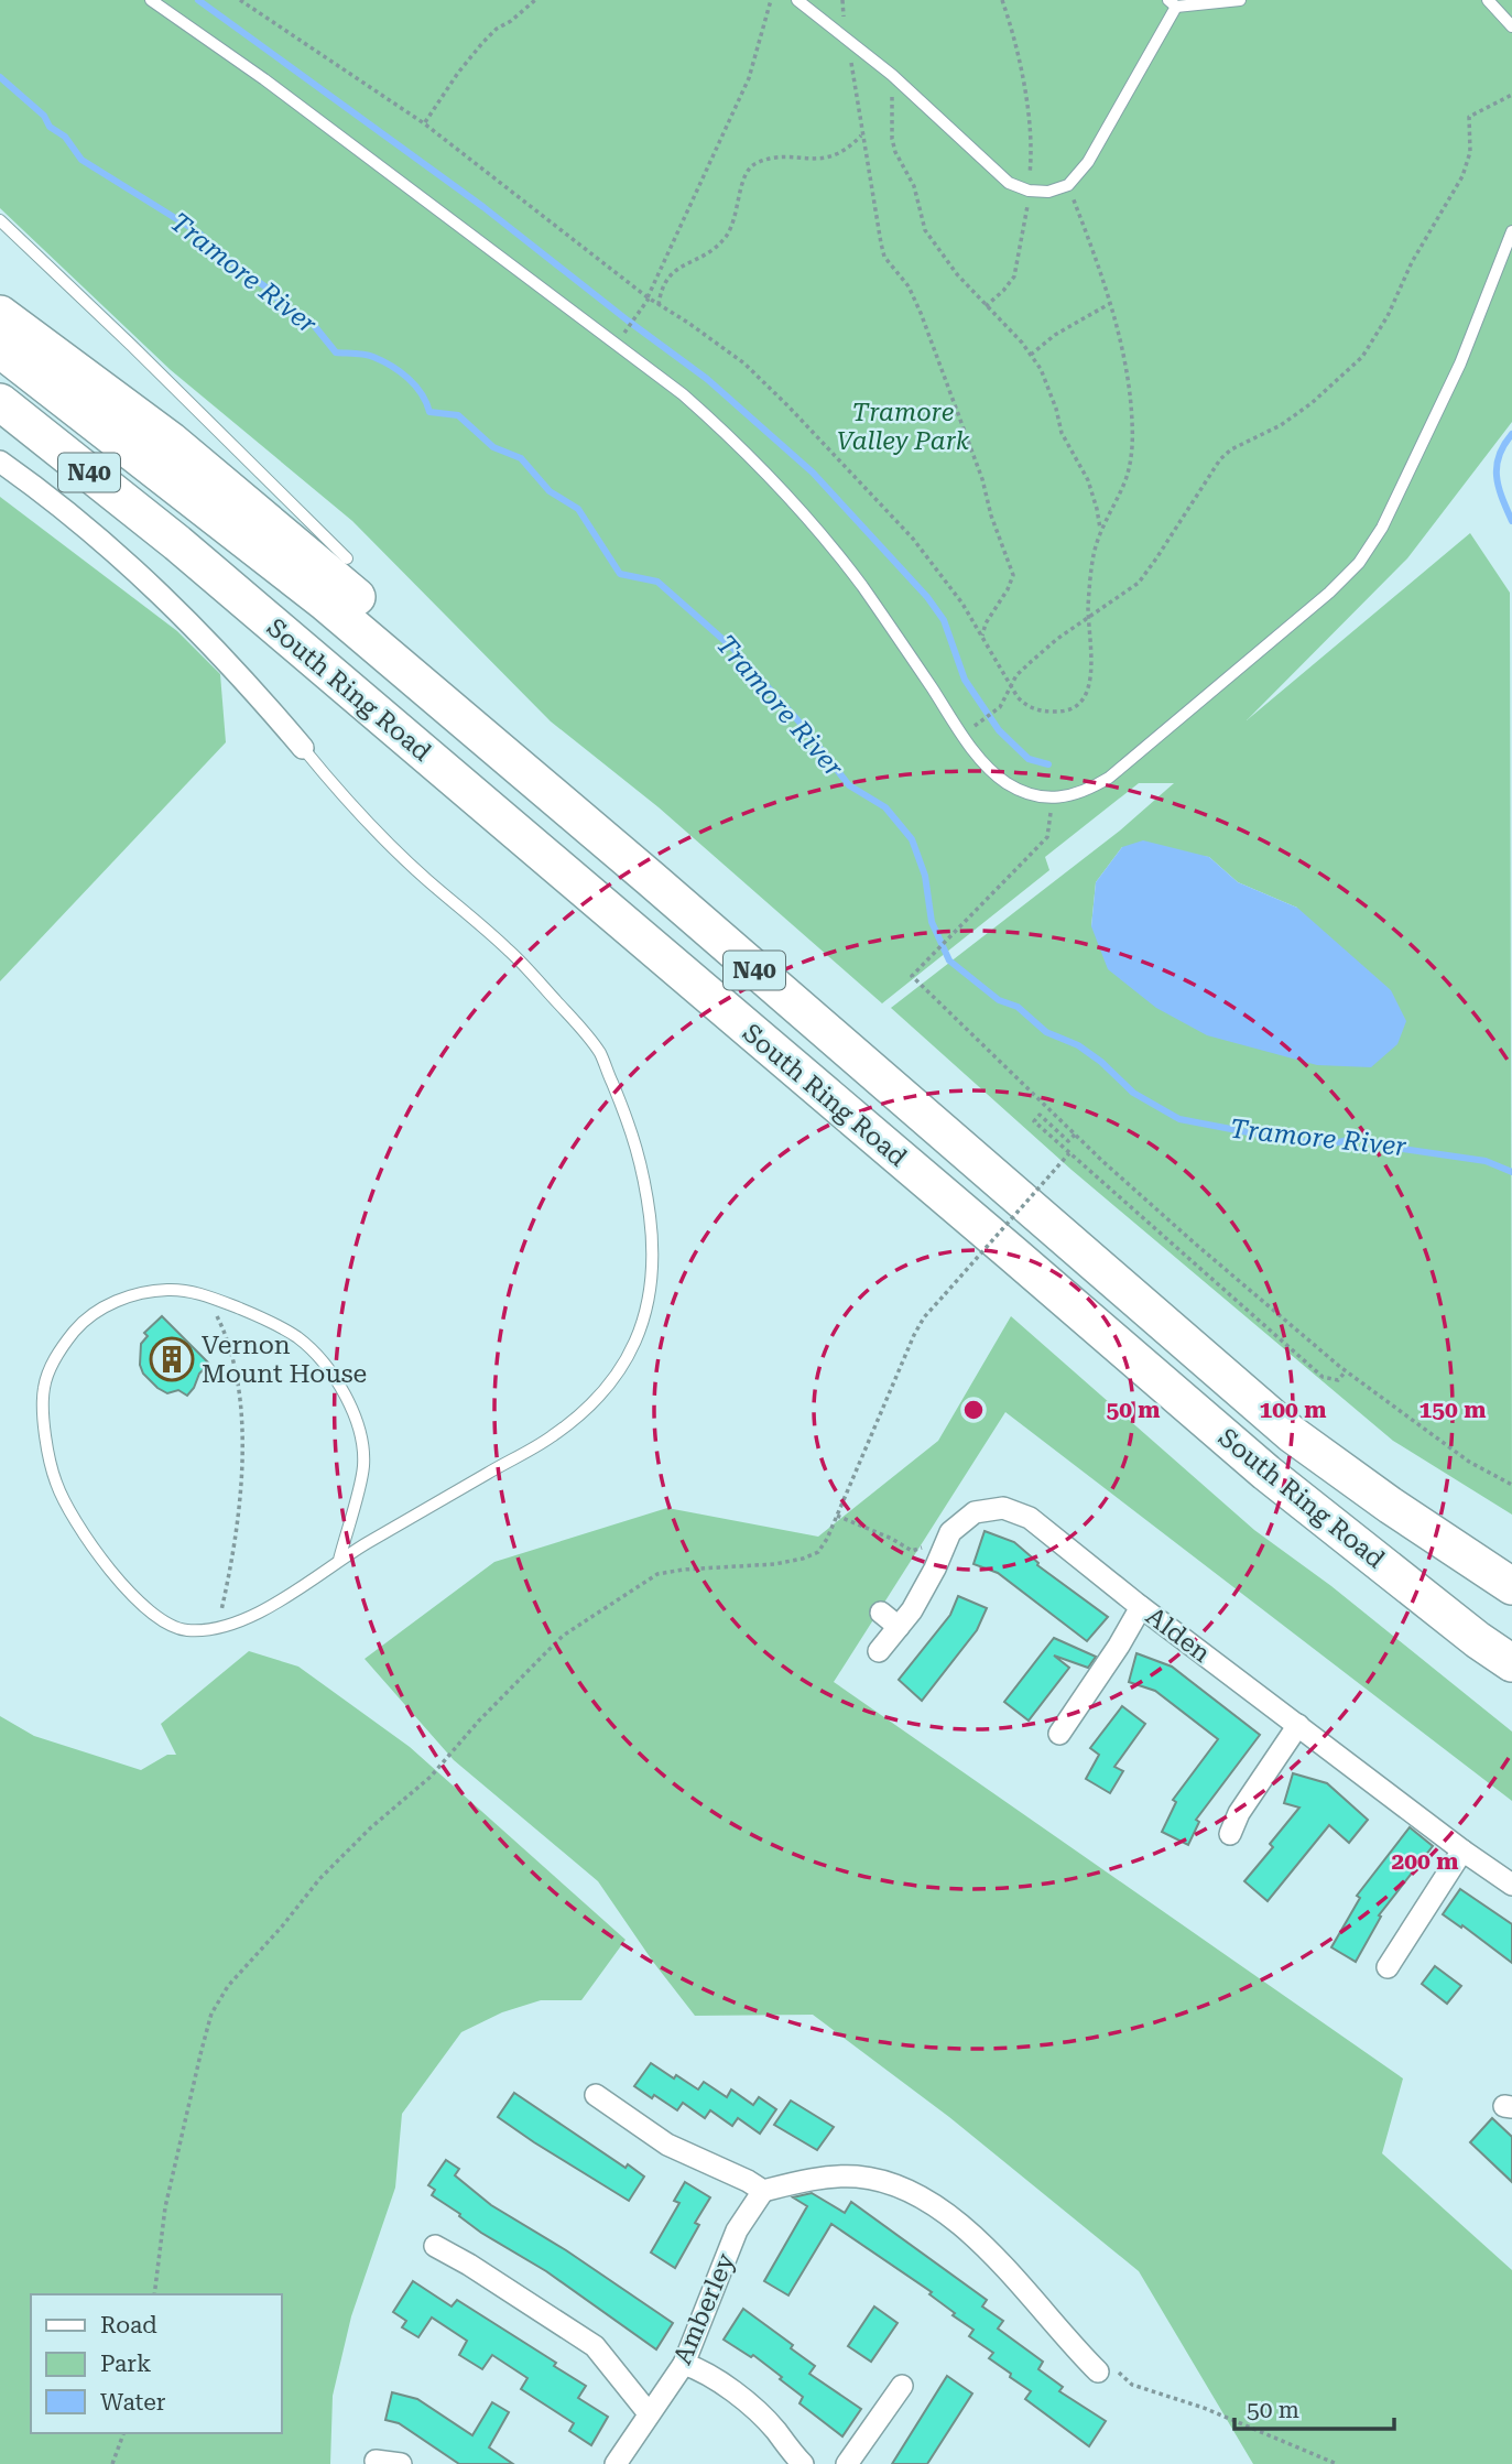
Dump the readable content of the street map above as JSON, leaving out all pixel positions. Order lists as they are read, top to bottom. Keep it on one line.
{"streets":{"highway":["N40","South Ring Road"],"street":["Alden","Amberley"]},"water":["Tramore River"],"parks":["Tramore Valley Park"],"places":{"building":["Vernon Mount House"]},"legend":["Road","Park","Water"],"scale_bar":"50 m","rings":["50 m","100 m","150 m","200 m"]}
